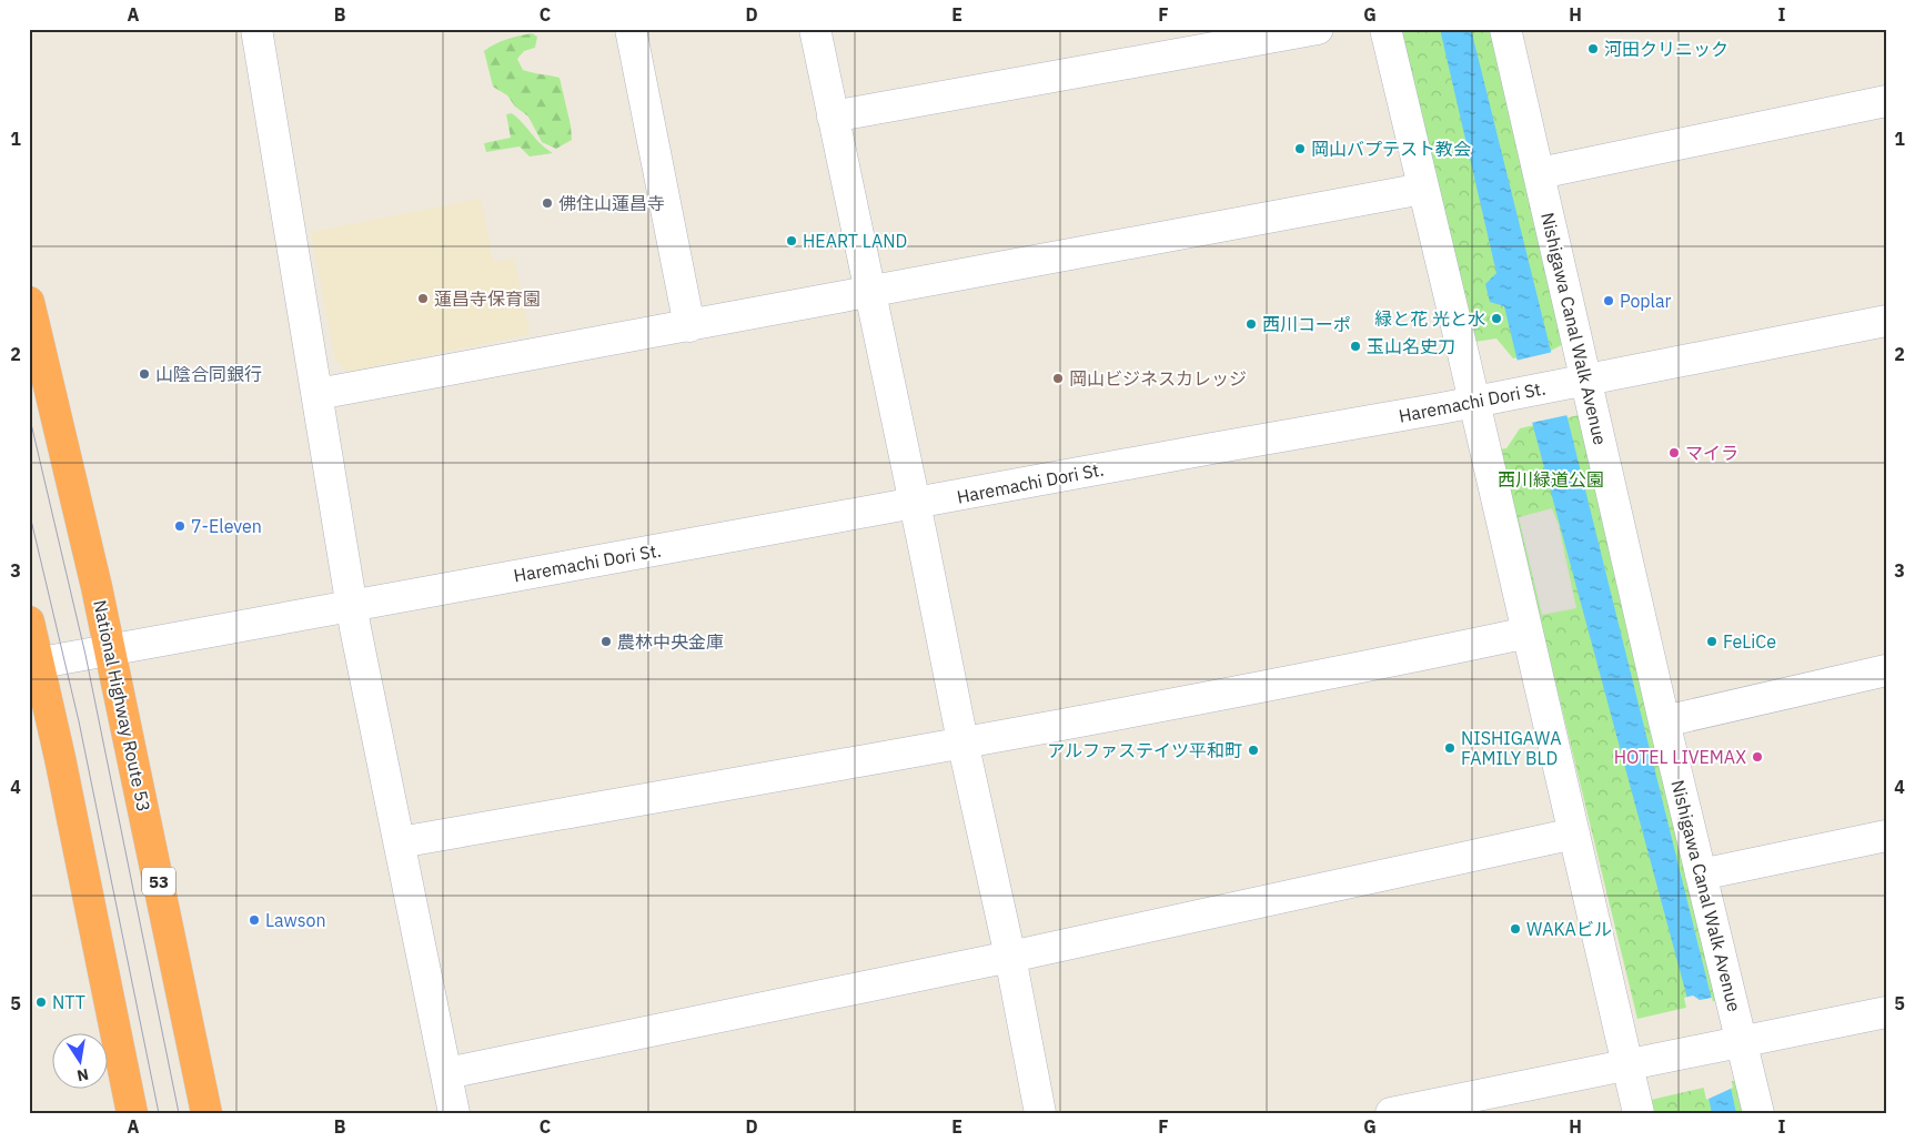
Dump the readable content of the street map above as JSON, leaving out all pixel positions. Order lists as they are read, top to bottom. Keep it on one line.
{"streets":{"highway":["National Highway Route 53","53"],"street":["Nishigawa Canal Walk Avenue","Haremachi Dori St."]},"crossings":[["Nishigawa Canal Walk Avenue","Haremachi Dori St."],["Haremachi Dori St.","National Highway Route 53"]],"parks":["西川緑道公園"],"places":["河田クリニック","岡山バプテスト教会","佛住山蓮昌寺","HEART LAND","蓮昌寺保育園","Poplar","緑と花 光と水","西川コーポ","玉山名史刀","山陰合同銀行","岡山ビジネスカレッジ","マイラ","7-Eleven","農林中央金庫","FeLiCe","NISHIGAWA FAMILY BLD","アルファステイツ平和町","HOTEL LIVEMAX","Lawson","WAKAビル","NTT"],"north":"bottom","grid":{"columns":["A","B","C","D","E","F","G","H","I"],"rows":["1","2","3","4","5"]}}
